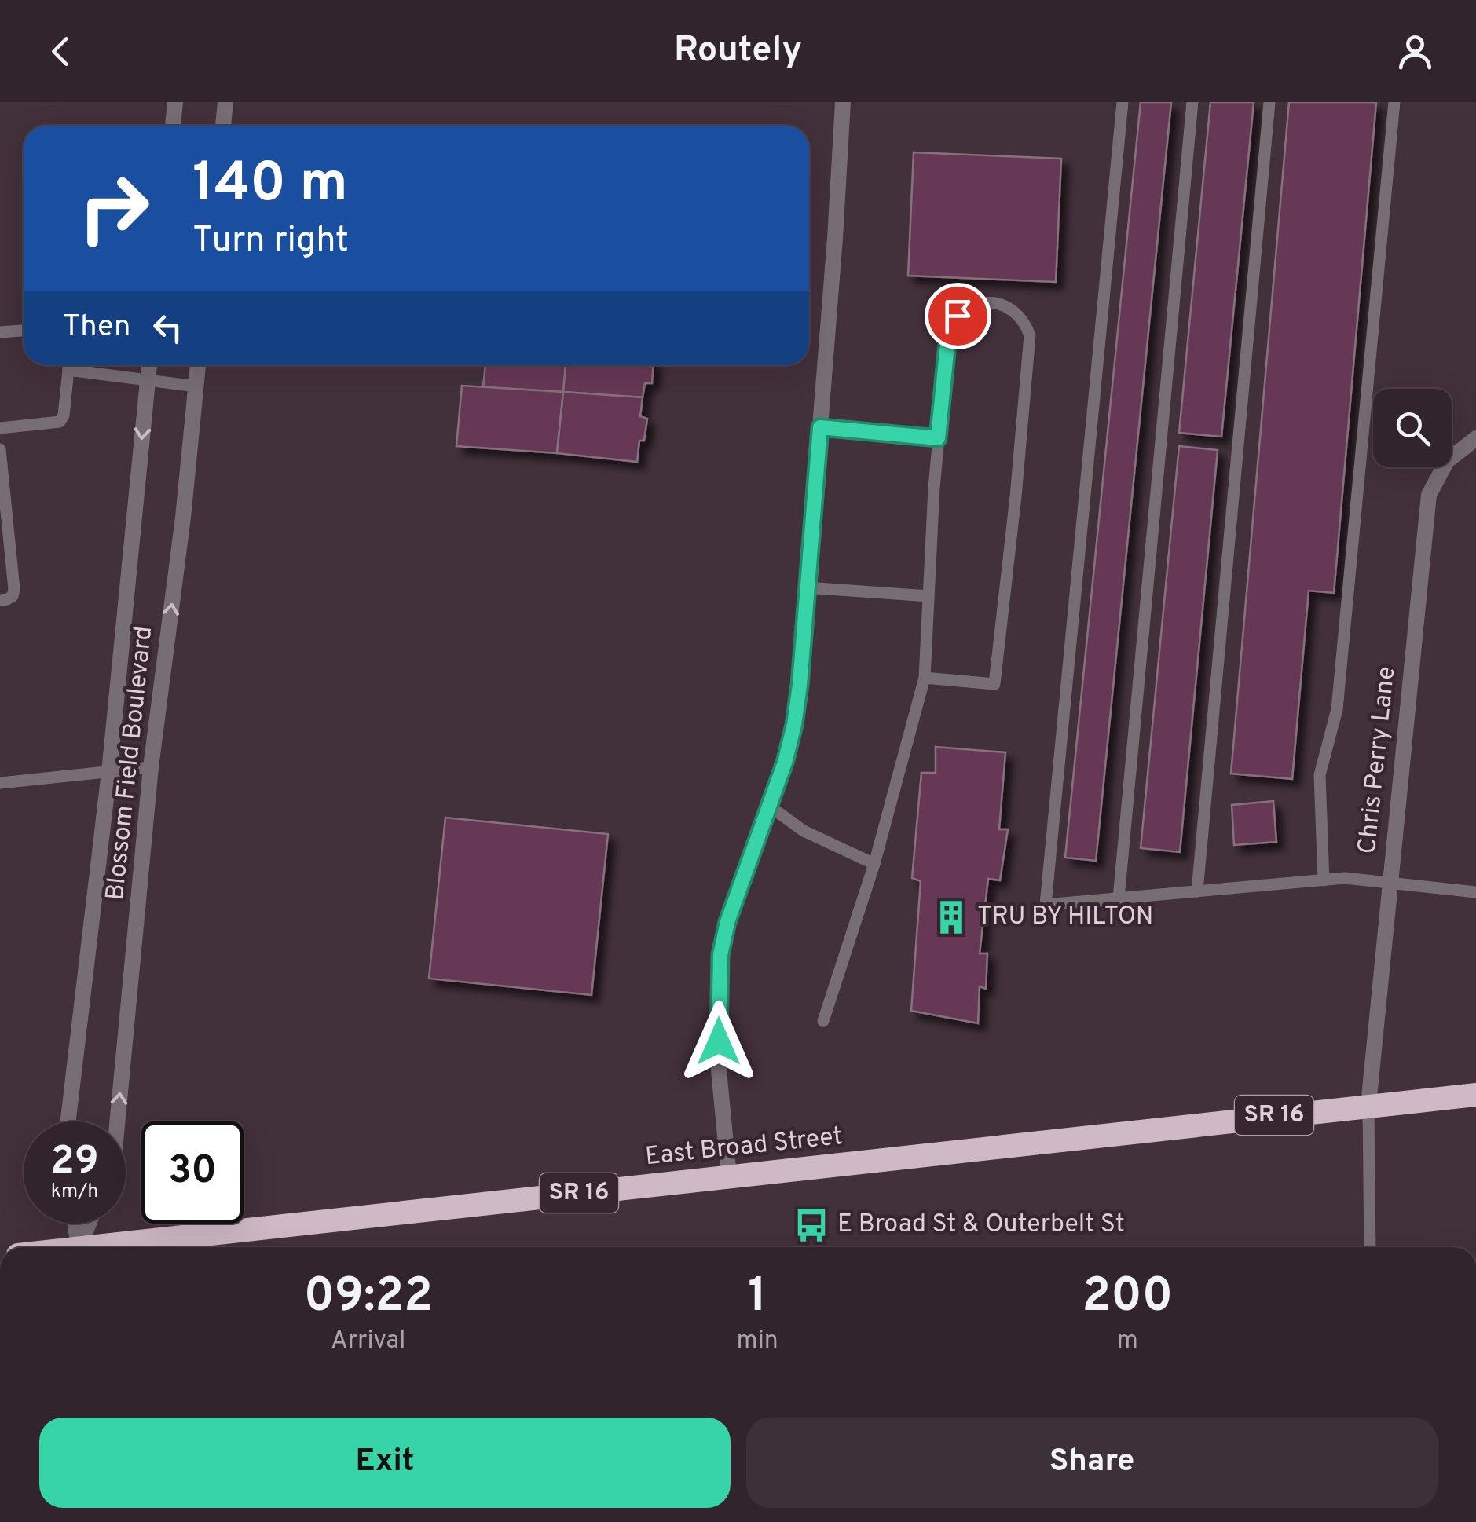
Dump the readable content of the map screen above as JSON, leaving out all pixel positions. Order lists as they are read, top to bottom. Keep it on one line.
{"streets":{"highway":["SR 16","East Broad Street"],"street":["Chris Perry Lane","Blossom Field Boulevard"]},"crossings":[["Chris Perry Lane","East Broad Street"]],"places":{"building":["TRU BY HILTON"],"bus stop":["E Broad St & Outerbelt St"]},"page":{"header":"Routely","turn":["140 m","Turn right"],"then":"Then","speed":"29 km/h","limit":"30","eta":["09:22","Arrival","1","min","200","m"],"buttons":["Exit","Share"]}}
